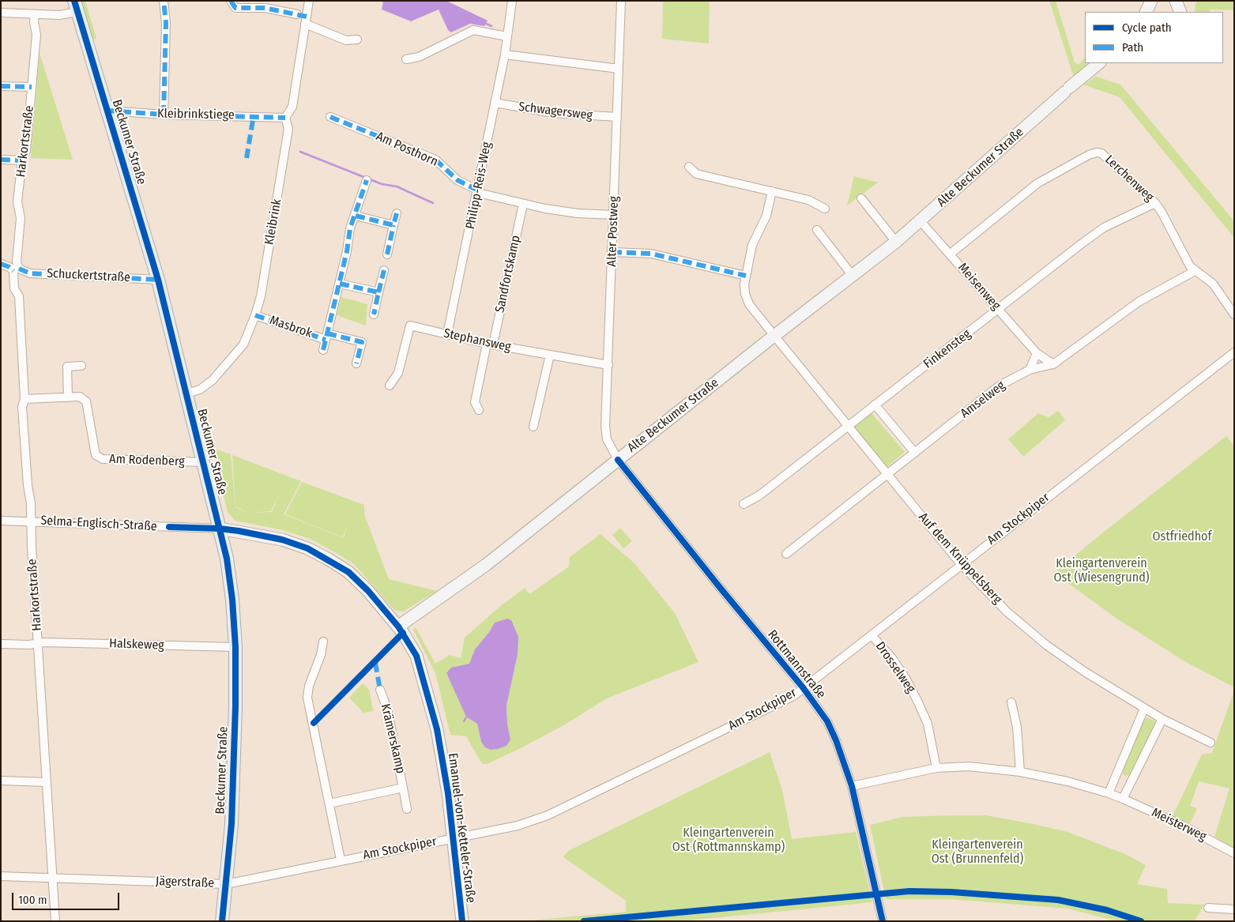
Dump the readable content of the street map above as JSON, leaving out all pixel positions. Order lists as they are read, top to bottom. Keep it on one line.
{"streets":{"main road":["Beckumer Straße"],"street":["Schwagersweg","Kleibrinkstiege","Harkortstraße","Am Posthorn","Alte Beckumer Straße","Lerchenweg","Philipp-Reis-Weg","Kleibrink","Alter Postweg","Sandfortskamp","Schuckertstraße","Meisenweg","Masbrok","Stephansweg","Finkensteg","Amselweg","Am Rodenberg","Am Stockpiper","Selma-Englisch-Straße","Auf dem Knüppelsberg","Halskeweg","Rottmannstraße","Drosselweg","Krämerskamp","Meisterweg","Emanuel-von-Ketteler-Straße","Jägerstraße"]},"crossings":[["Schwagersweg","Philipp-Reis-Weg"],["Schwagersweg","Alter Postweg"],["Kleibrinkstiege","Beckumer Straße"],["Kleibrinkstiege","Kleibrink"],["Harkortstraße","Schuckertstraße"],["Harkortstraße","Am Rodenberg"],["Harkortstraße","Selma-Englisch-Straße"],["Harkortstraße","Halskeweg"],["Harkortstraße","Jägerstraße"],["Beckumer Straße","Kleibrink"],["Beckumer Straße","Schuckertstraße"],["Beckumer Straße","Am Rodenberg"],["Beckumer Straße","Am Stockpiper"],["Beckumer Straße","Selma-Englisch-Straße"],["Beckumer Straße","Halskeweg"],["Beckumer Straße","Emanuel-von-Ketteler-Straße"],["Beckumer Straße","Jägerstraße"],["Am Posthorn","Philipp-Reis-Weg"],["Am Posthorn","Alter Postweg"],["Am Posthorn","Sandfortskamp"],["Alte Beckumer Straße","Alter Postweg"],["Alte Beckumer Straße","Meisenweg"],["Alte Beckumer Straße","Auf dem Knüppelsberg"],["Alte Beckumer Straße","Rottmannstraße"],["Alte Beckumer Straße","Emanuel-von-Ketteler-Straße"],["Lerchenweg","Meisenweg"],["Lerchenweg","Finkensteg"],["Lerchenweg","Amselweg"],["Philipp-Reis-Weg","Stephansweg"],["Kleibrink","Masbrok"],["Alter Postweg","Stephansweg"],["Alter Postweg","Rottmannstraße"],["Sandfortskamp","Stephansweg"],["Meisenweg","Finkensteg"],["Meisenweg","Amselweg"],["Finkensteg","Auf dem Knüppelsberg"],["Amselweg","Auf dem Knüppelsberg"],["Am Stockpiper","Auf dem Knüppelsberg"],["Am Stockpiper","Rottmannstraße"],["Am Stockpiper","Drosselweg"],["Am Stockpiper","Emanuel-von-Ketteler-Straße"],["Am Stockpiper","Jägerstraße"],["Selma-Englisch-Straße","Emanuel-von-Ketteler-Straße"],["Rottmannstraße","Meisterweg"],["Drosselweg","Meisterweg"]],"parks":["Ostfriedhof","Kleingartenverein Ost (Wiesengrund)","Kleingartenverein Ost (Rottmannskamp)","Kleingartenverein Ost (Brunnenfeld)"],"legend":["Cycle path","Path"],"scale_bar":"100 m"}
